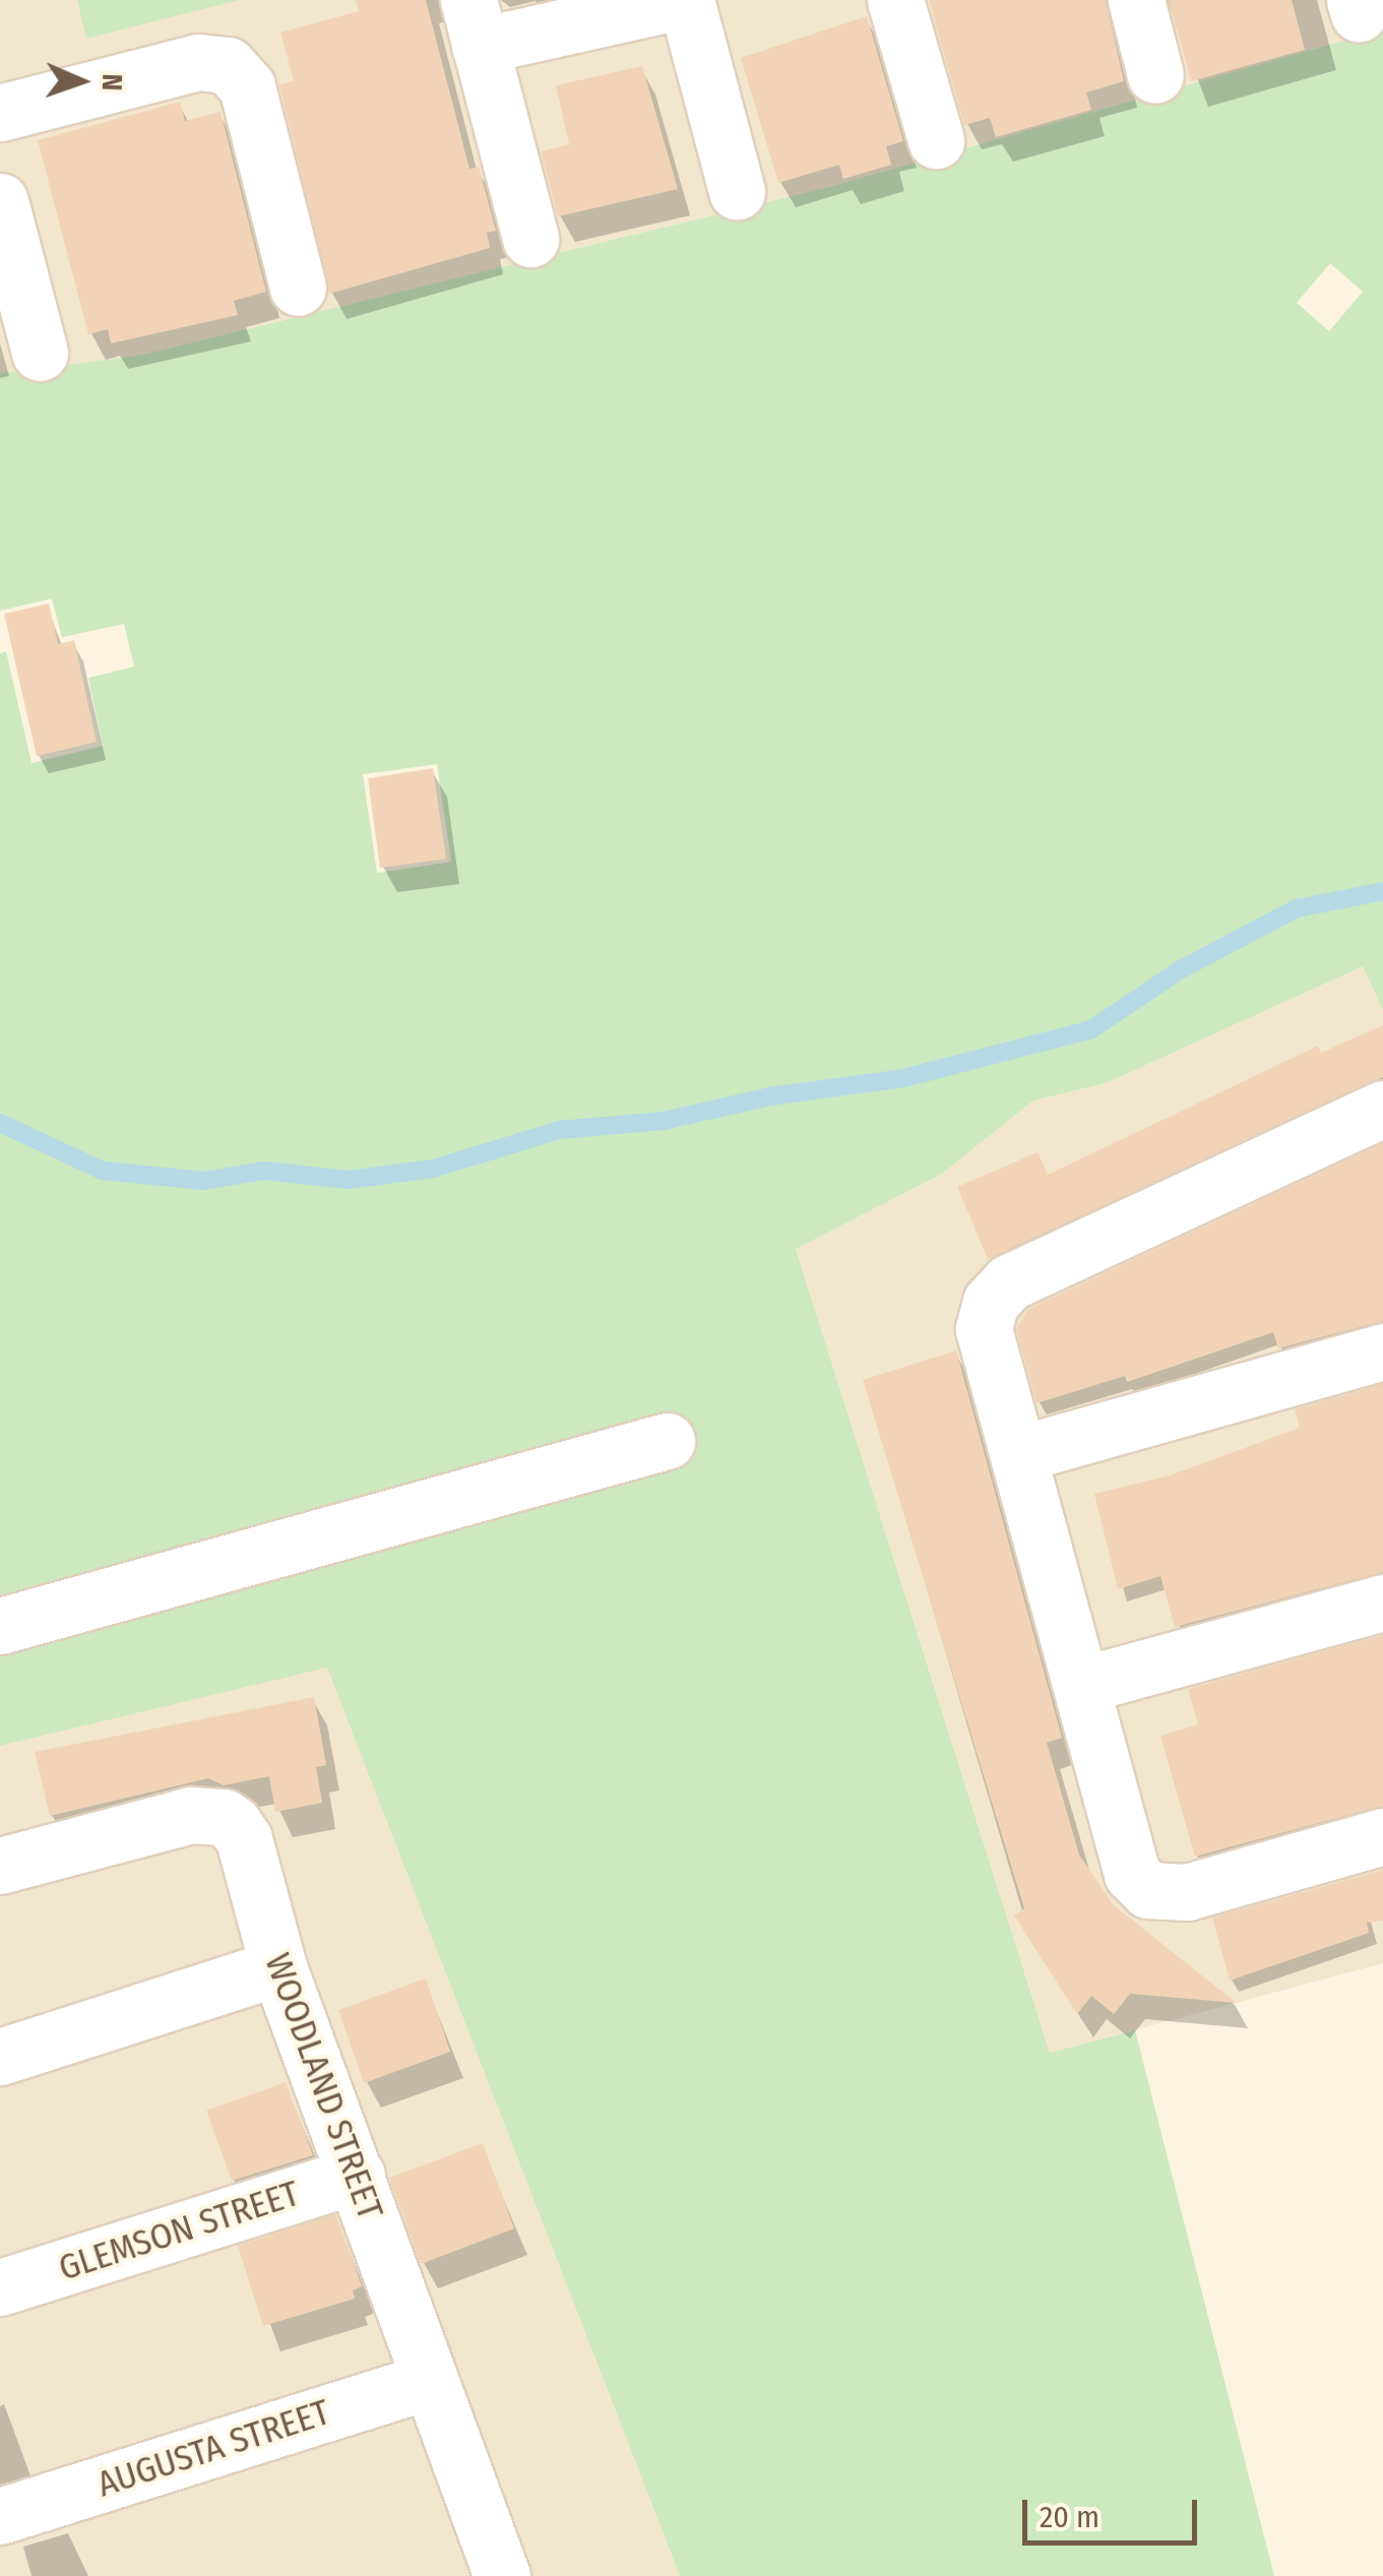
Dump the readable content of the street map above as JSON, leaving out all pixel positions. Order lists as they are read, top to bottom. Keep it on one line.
{"streets":{"street":["WOODLAND STREET","GLEMSON STREET","AUGUSTA STREET"]},"crossings":[["WOODLAND STREET","GLEMSON STREET"],["WOODLAND STREET","AUGUSTA STREET"]],"scale_bar":"20 m","north":"right"}
